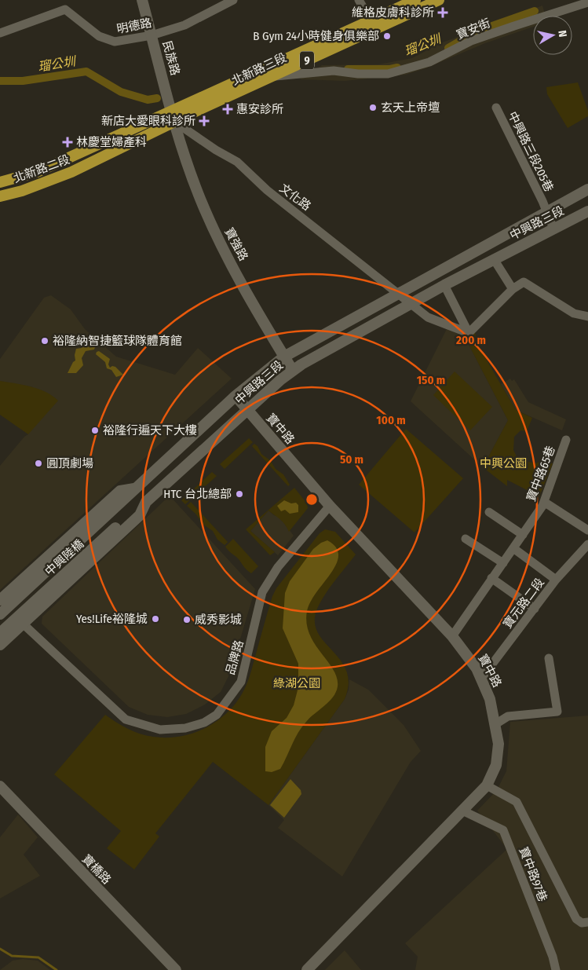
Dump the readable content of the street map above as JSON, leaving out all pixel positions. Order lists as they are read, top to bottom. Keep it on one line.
{"streets":{"main road":["9","北新路三段","北新路二段"],"street":["明德路","寶安街","民族路","中興路三段205巷","文化路","中興路三段","寶強路","寶中路","寶中路65巷","中興陸橋","寶元路二段","品牌路","寶橋路","寶中路97巷"]},"crossings":[["明德路","民族路"],["寶安街","北新路三段"],["民族路","北新路三段"],["民族路","北新路二段"],["民族路","文化路"],["民族路","寶強路"],["北新路三段","北新路二段"],["北新路三段","文化路"],["北新路三段","寶強路"],["中興路三段205巷","中興路三段"],["北新路二段","文化路"],["北新路二段","寶強路"],["文化路","中興路三段"],["文化路","寶強路"],["中興路三段","寶強路"],["中興路三段","寶中路"],["中興路三段","中興陸橋"],["中興路三段","品牌路"],["寶中路","寶中路65巷"],["寶中路","寶元路二段"],["寶中路","品牌路"],["寶中路","寶中路97巷"]],"water":["瑠公圳"],"parks":["中興公園","綠湖公園"],"places":{"health":["維格皮膚科診所","惠安診所","新店大愛眼科診所","林慶堂婦產科"],"other":["B Gym 24小時健身俱樂部","玄天上帝壇","裕隆納智捷籃球隊體育館","裕隆行遍天下大樓","圓頂劇場","HTC 台北總部","Yes!Life裕隆城","威秀影城"]},"north":"right","rings":["200 m","150 m","100 m","50 m"]}
